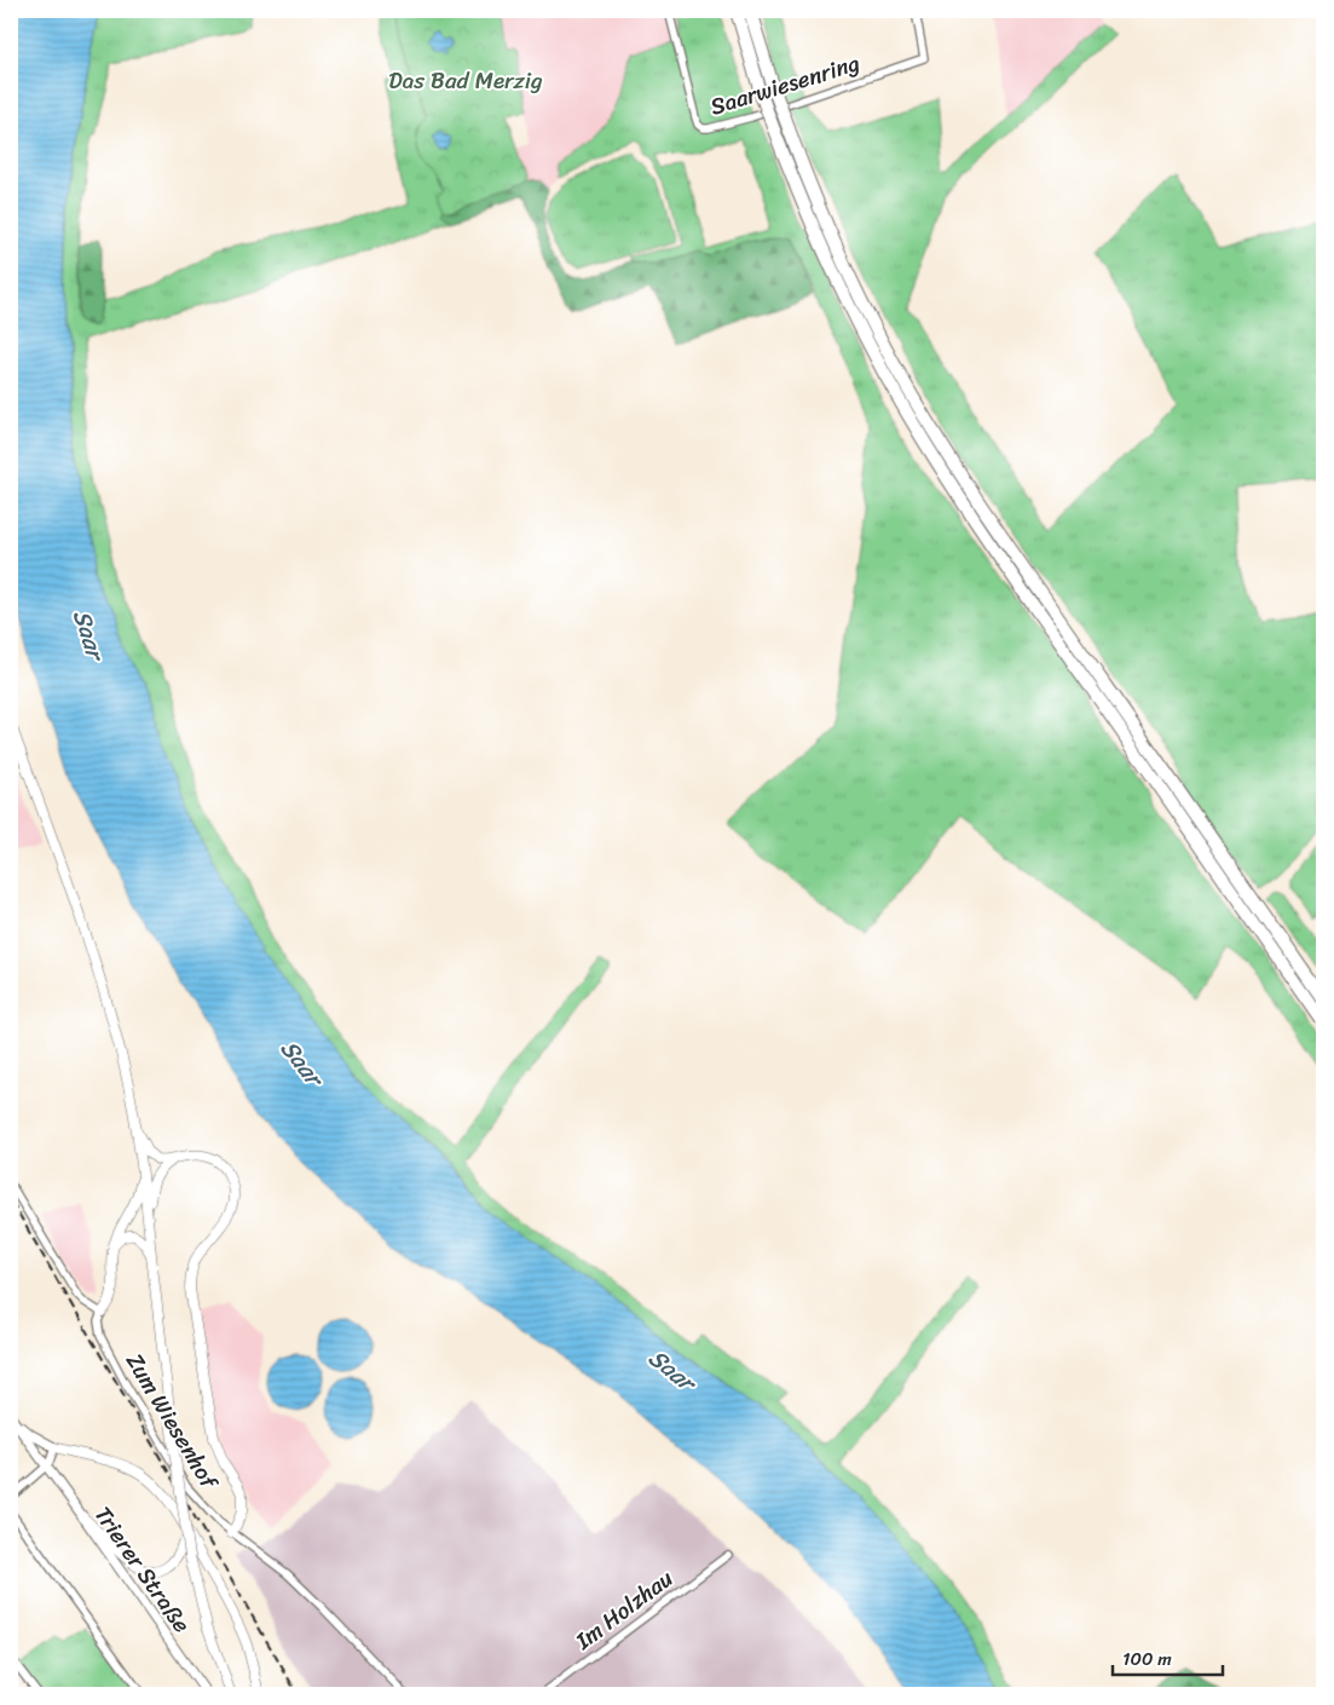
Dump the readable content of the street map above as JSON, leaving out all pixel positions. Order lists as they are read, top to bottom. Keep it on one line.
{"streets":{"street":["Saarwiesenring","Zum Wiesenhof","Trierer Straße","Im Holzhau"]},"water":["Saar"],"parks":["Das Bad Merzig"],"scale_bar":"100 m"}
